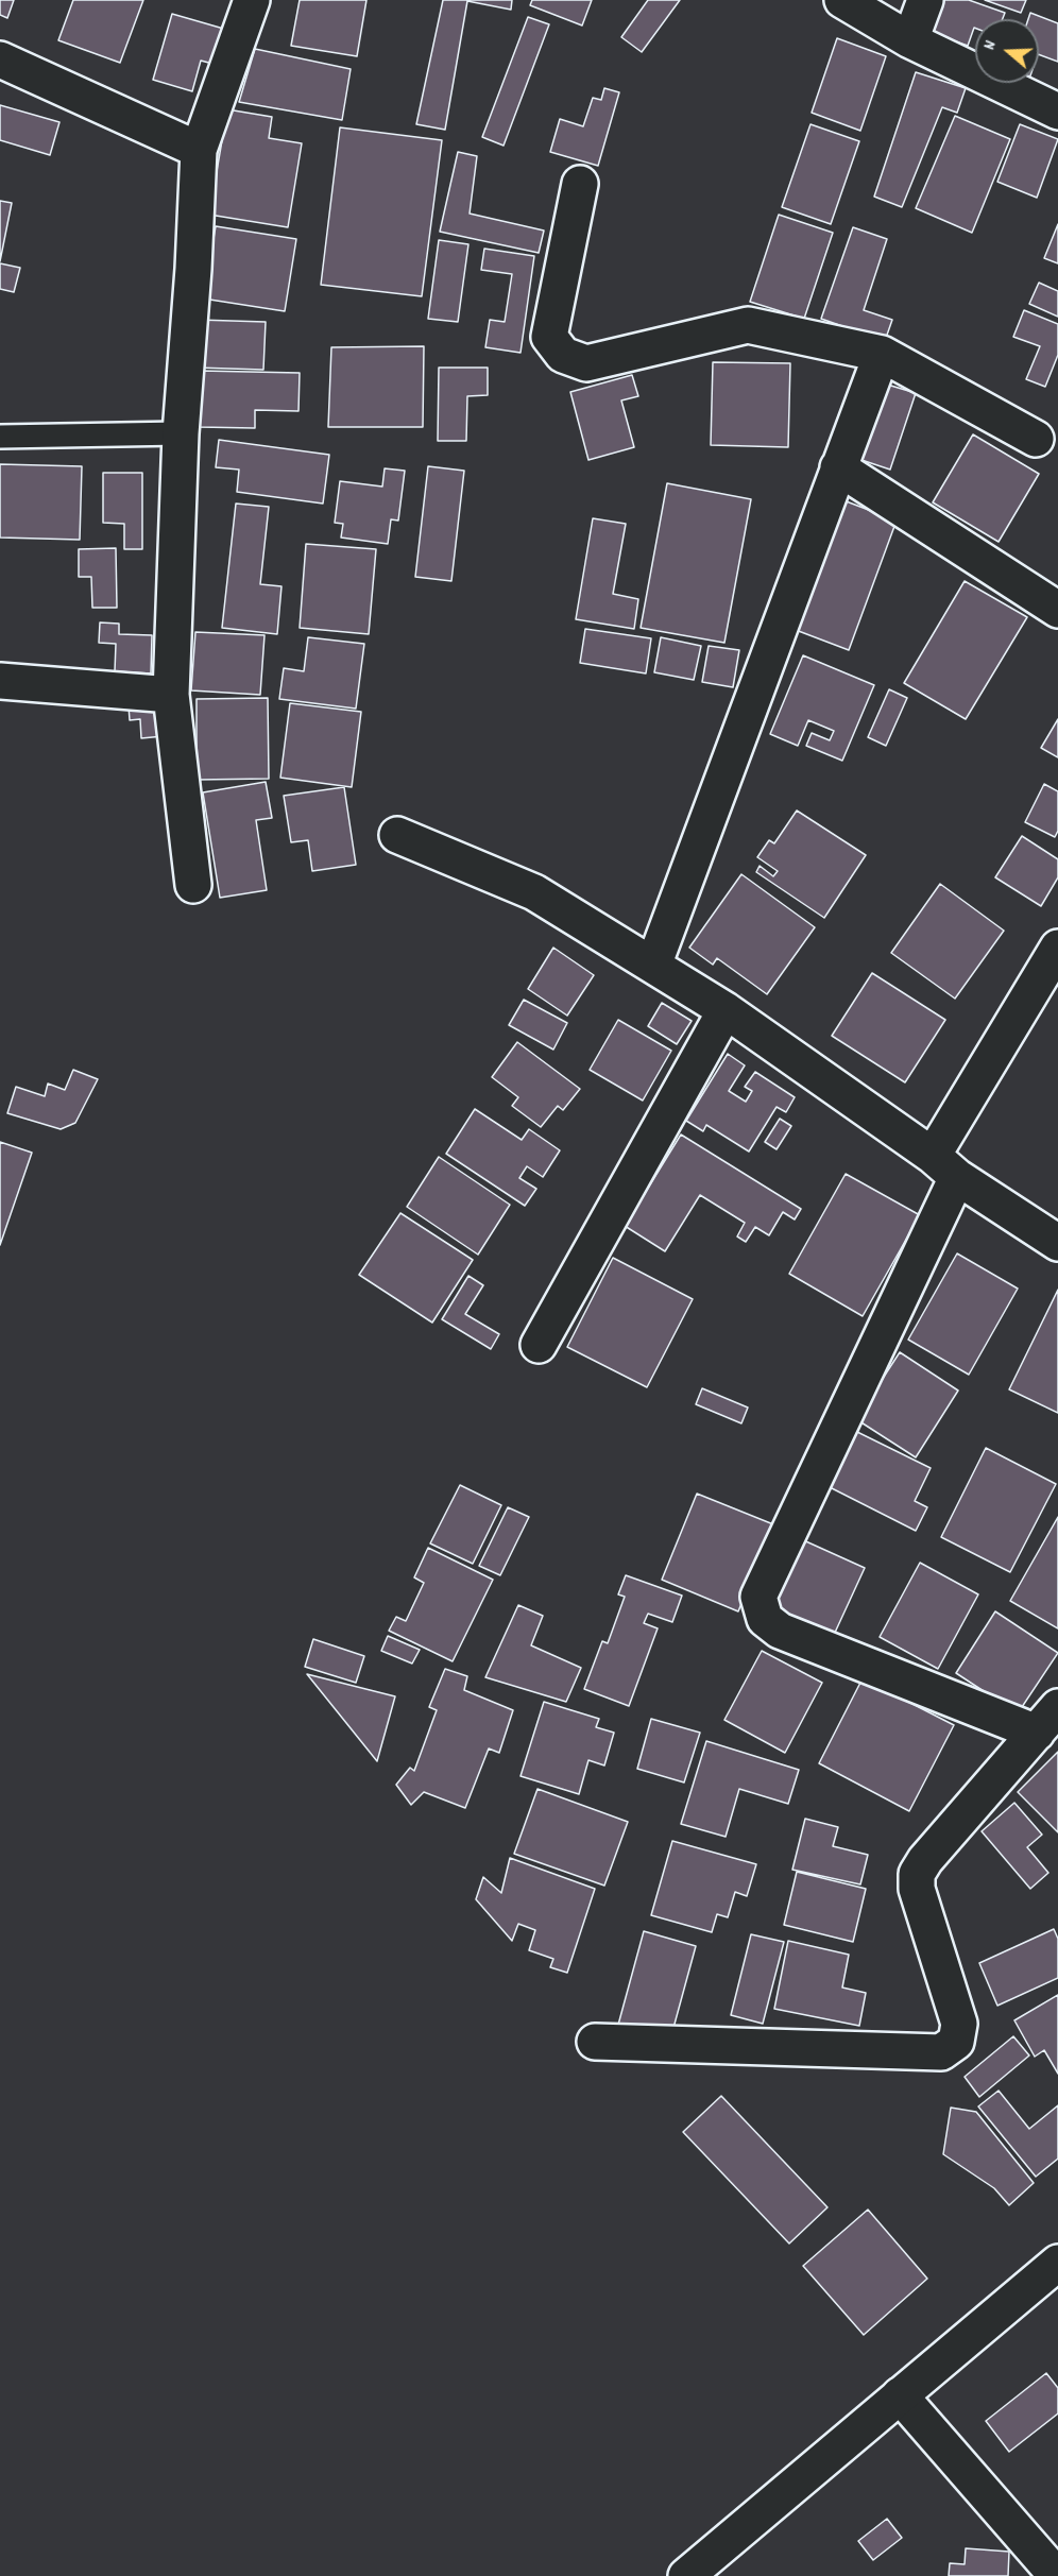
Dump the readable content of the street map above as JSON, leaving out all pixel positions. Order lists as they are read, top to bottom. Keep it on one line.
{"north":"left"}
